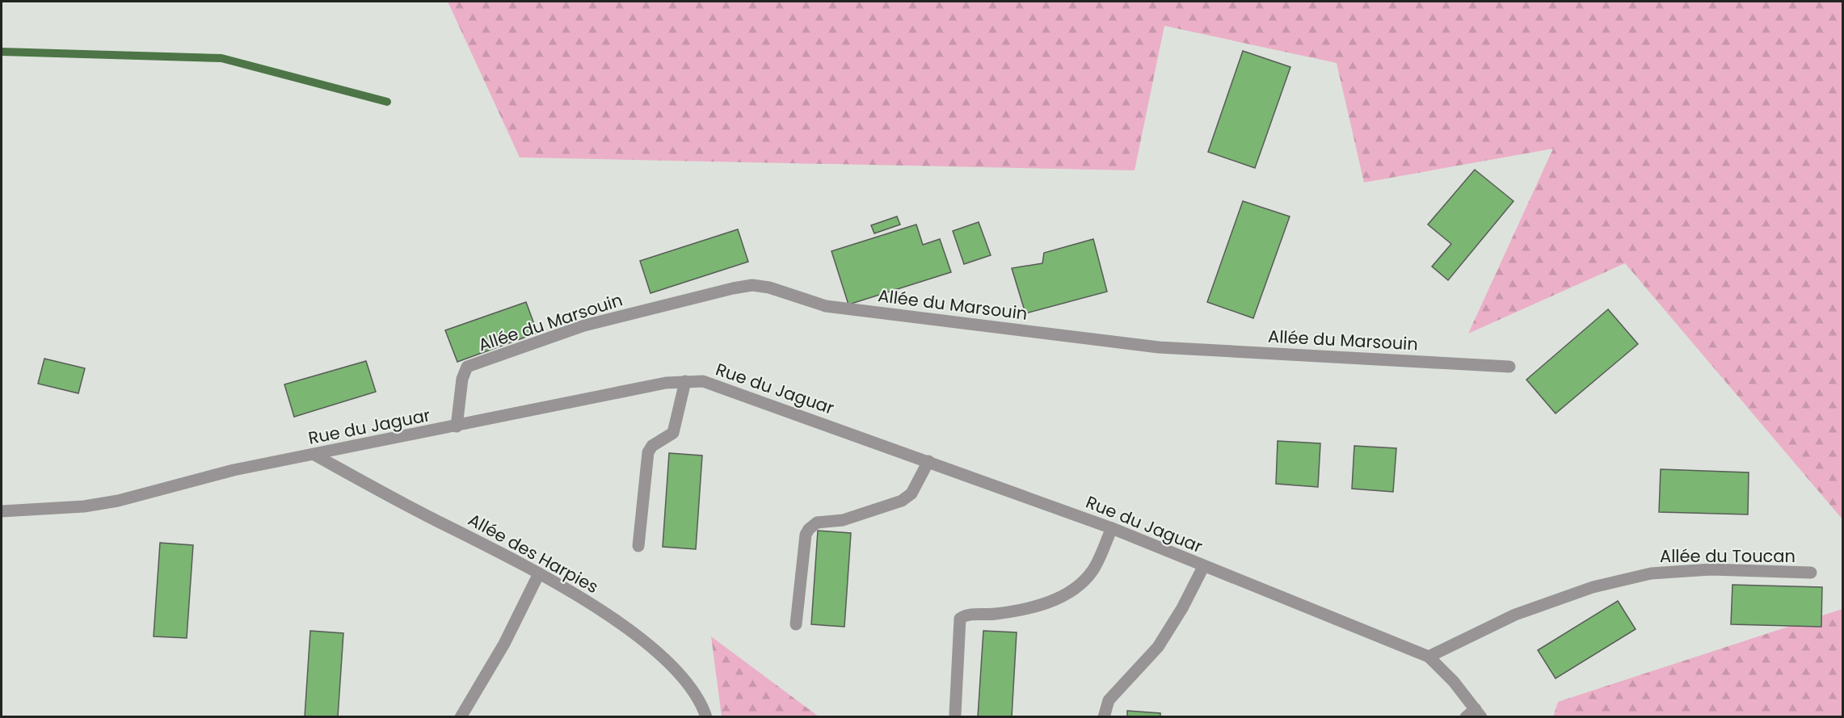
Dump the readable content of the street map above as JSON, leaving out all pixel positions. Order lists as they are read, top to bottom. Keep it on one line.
{"streets":{"street":["Allée du Marsouin","Rue du Jaguar","Allée des Harpies","Allée du Toucan"]},"crossings":[["Allée du Marsouin","Rue du Jaguar"],["Rue du Jaguar","Allée des Harpies"],["Rue du Jaguar","Allée du Toucan"]]}
